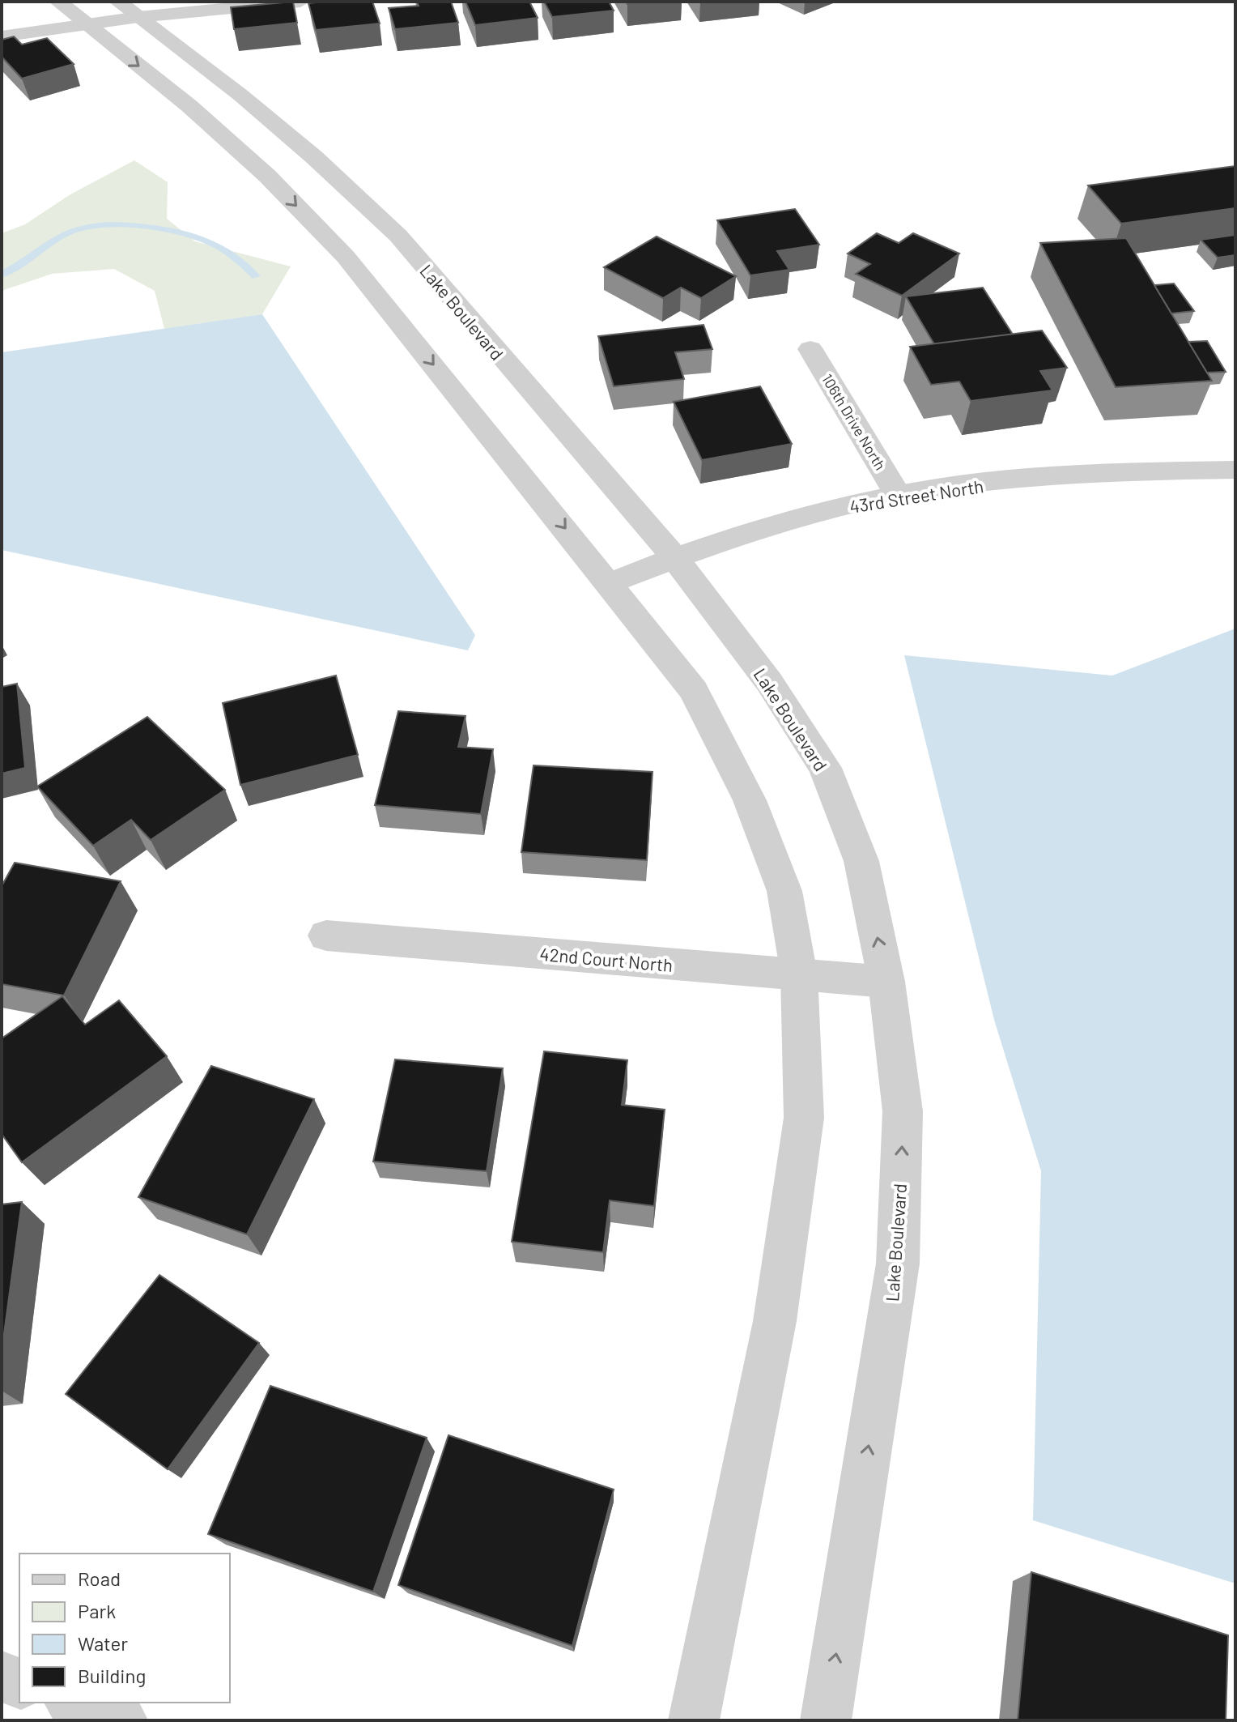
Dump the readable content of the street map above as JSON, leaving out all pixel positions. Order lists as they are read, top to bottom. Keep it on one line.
{"streets":{"street":["Lake Boulevard","106th Drive North","43rd Street North","42nd Court North"]},"crossings":[["Lake Boulevard","43rd Street North"],["Lake Boulevard","42nd Court North"],["106th Drive North","43rd Street North"]],"legend":["Road","Park","Water","Building"]}
